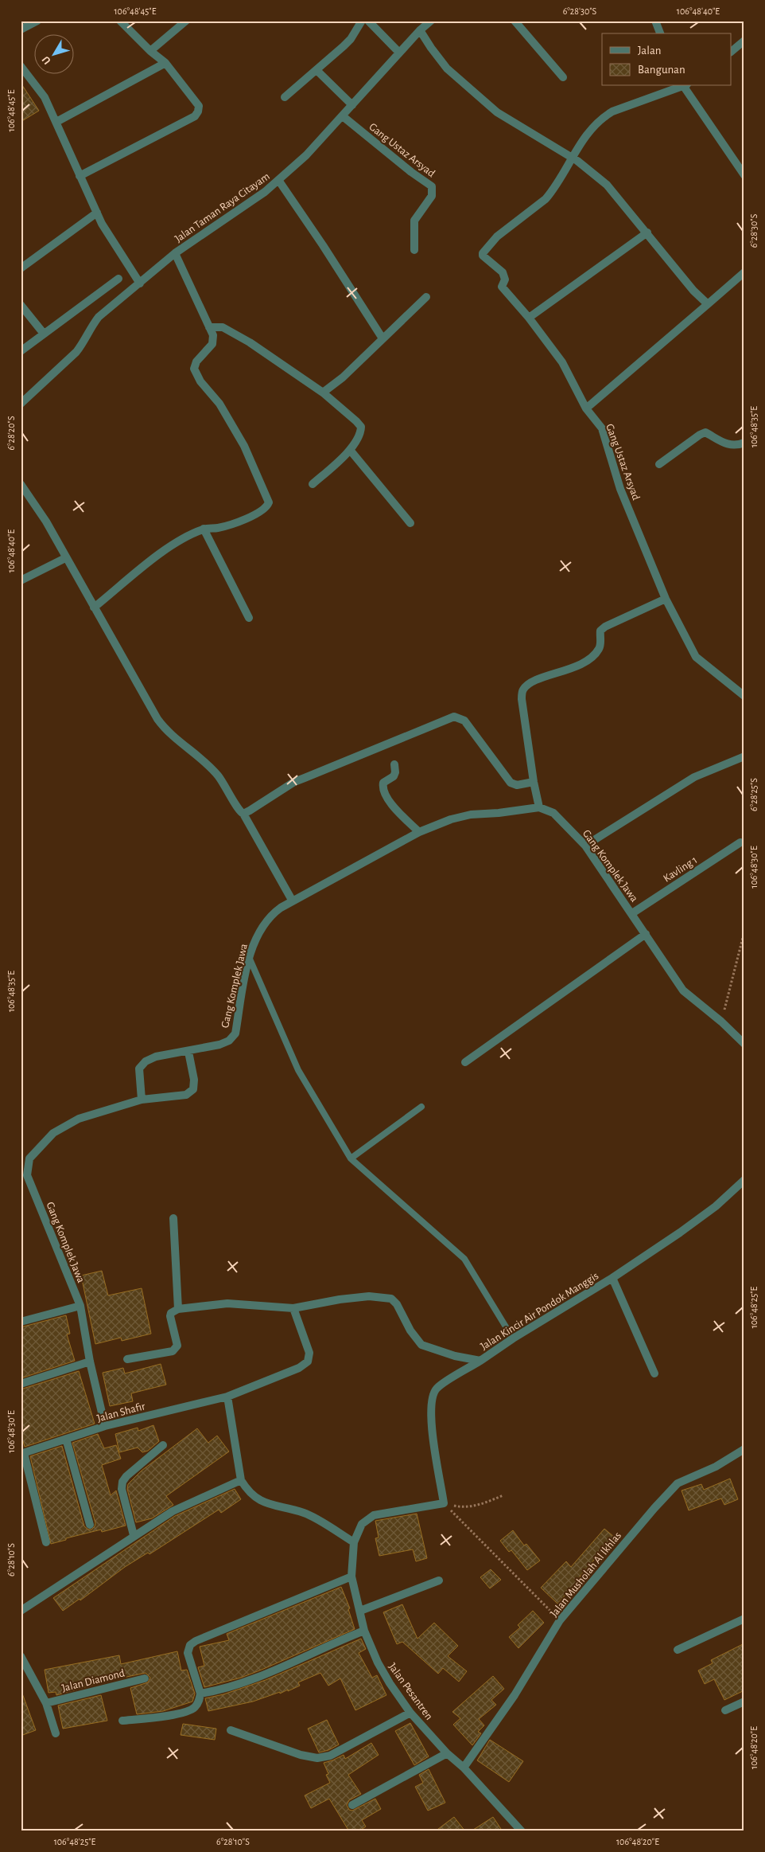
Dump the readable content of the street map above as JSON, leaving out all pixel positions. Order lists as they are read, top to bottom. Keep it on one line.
{"streets":{"street":["Gang Ustaz Arsyad","Jalan Taman Raya Citayam","Gang Komplek Jawa","Kavling 1","Jalan Kincir Air Pondok Manggis","Jalan Shafir","Jalan Musholah Al Ikhlas","Jalan Diamond","Jalan Pesantren"]},"crossings":[["Gang Ustaz Arsyad","Jalan Taman Raya Citayam"],["Gang Komplek Jawa","Kavling 1"],["Gang Komplek Jawa","Jalan Shafir"],["Jalan Musholah Al Ikhlas","Jalan Pesantren"]],"legend":["Jalan","Bangunan"],"north":"bottom left","coordinates":["106°48'45\"E","6°28'30\"S","106°48'40\"E","106°48'35\"E","6°28'20\"S","6°28'25\"S","106°48'30\"E","106°48'25\"E","6°28'10\"S","106°48'20\"E"]}
